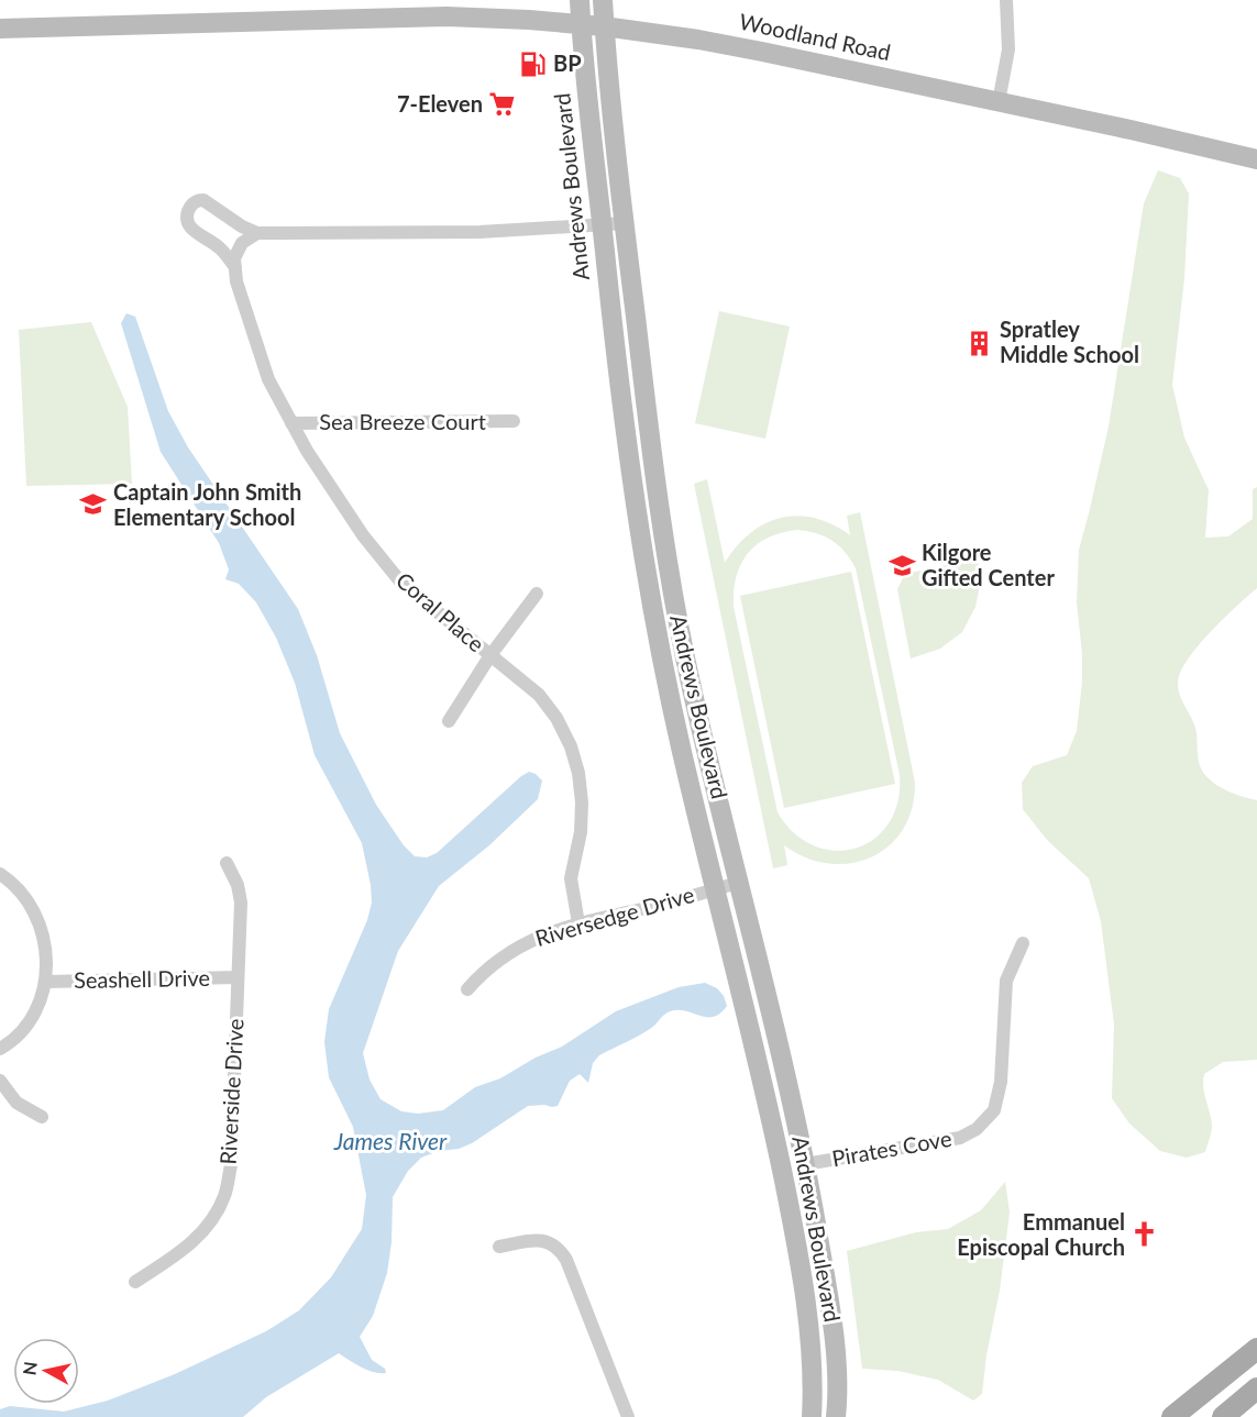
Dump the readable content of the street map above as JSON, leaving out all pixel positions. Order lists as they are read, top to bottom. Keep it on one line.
{"streets":{"street":["Woodland Road","Andrews Boulevard","Sea Breeze Court","Coral Place","Riversedge Drive","Seashell Drive","Riverside Drive","Pirates Cove"]},"crossings":[["Woodland Road","Andrews Boulevard"],["Andrews Boulevard","Riversedge Drive"],["Andrews Boulevard","Pirates Cove"],["Sea Breeze Court","Coral Place"],["Coral Place","Riversedge Drive"],["Seashell Drive","Riverside Drive"]],"water":["James River"],"places":{"fuel station":["BP"],"supermarket":["7-Eleven"],"building":["Spratley Middle School"],"school or university":["Captain John Smith Elementary School","Kilgore Gifted Center"],"church":["Emmanuel Episcopal Church"]},"north":"left"}
